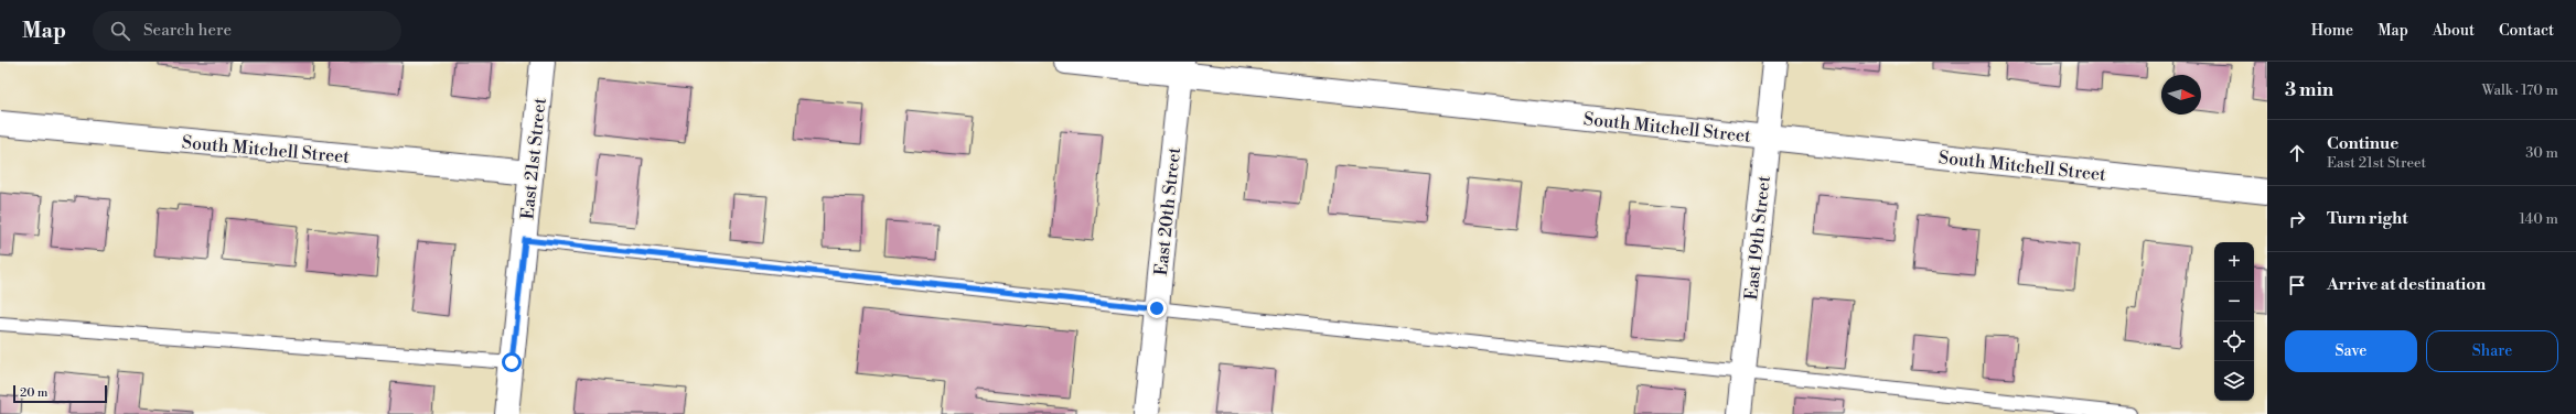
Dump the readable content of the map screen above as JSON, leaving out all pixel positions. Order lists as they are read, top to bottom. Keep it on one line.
{"streets":{"street":["South Mitchell Street","East 21st Street","East 20th Street","East 19th Street"]},"crossings":[["South Mitchell Street","East 21st Street"],["South Mitchell Street","East 20th Street"],["South Mitchell Street","East 19th Street"]],"scale_bar":"20 m","north":"right","page":{"header":"Map","search":"Search here","nav":["Home","Map","About","Contact"],"heading":["3 min","Walk · 170 m"],"list":[["Continue","East 21st Street","30 m"],["Turn right","140 m"],"Arrive at destination"],"map_buttons":["+","−"],"buttons":["Save","Share"],"scale":"20 m"}}
